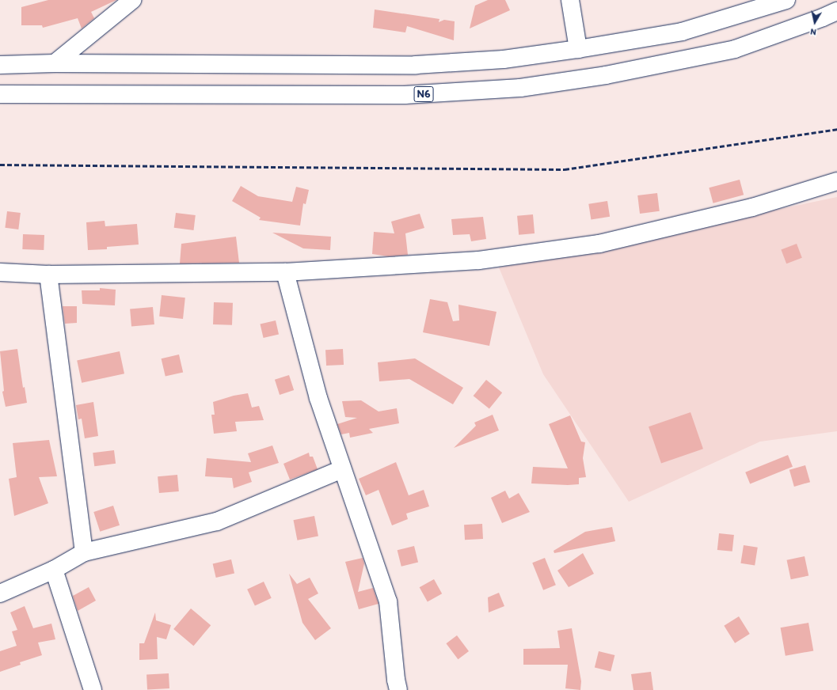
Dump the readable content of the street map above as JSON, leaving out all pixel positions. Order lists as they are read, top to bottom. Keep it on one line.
{"streets":{"main road":["N6"]},"north":"bottom"}
